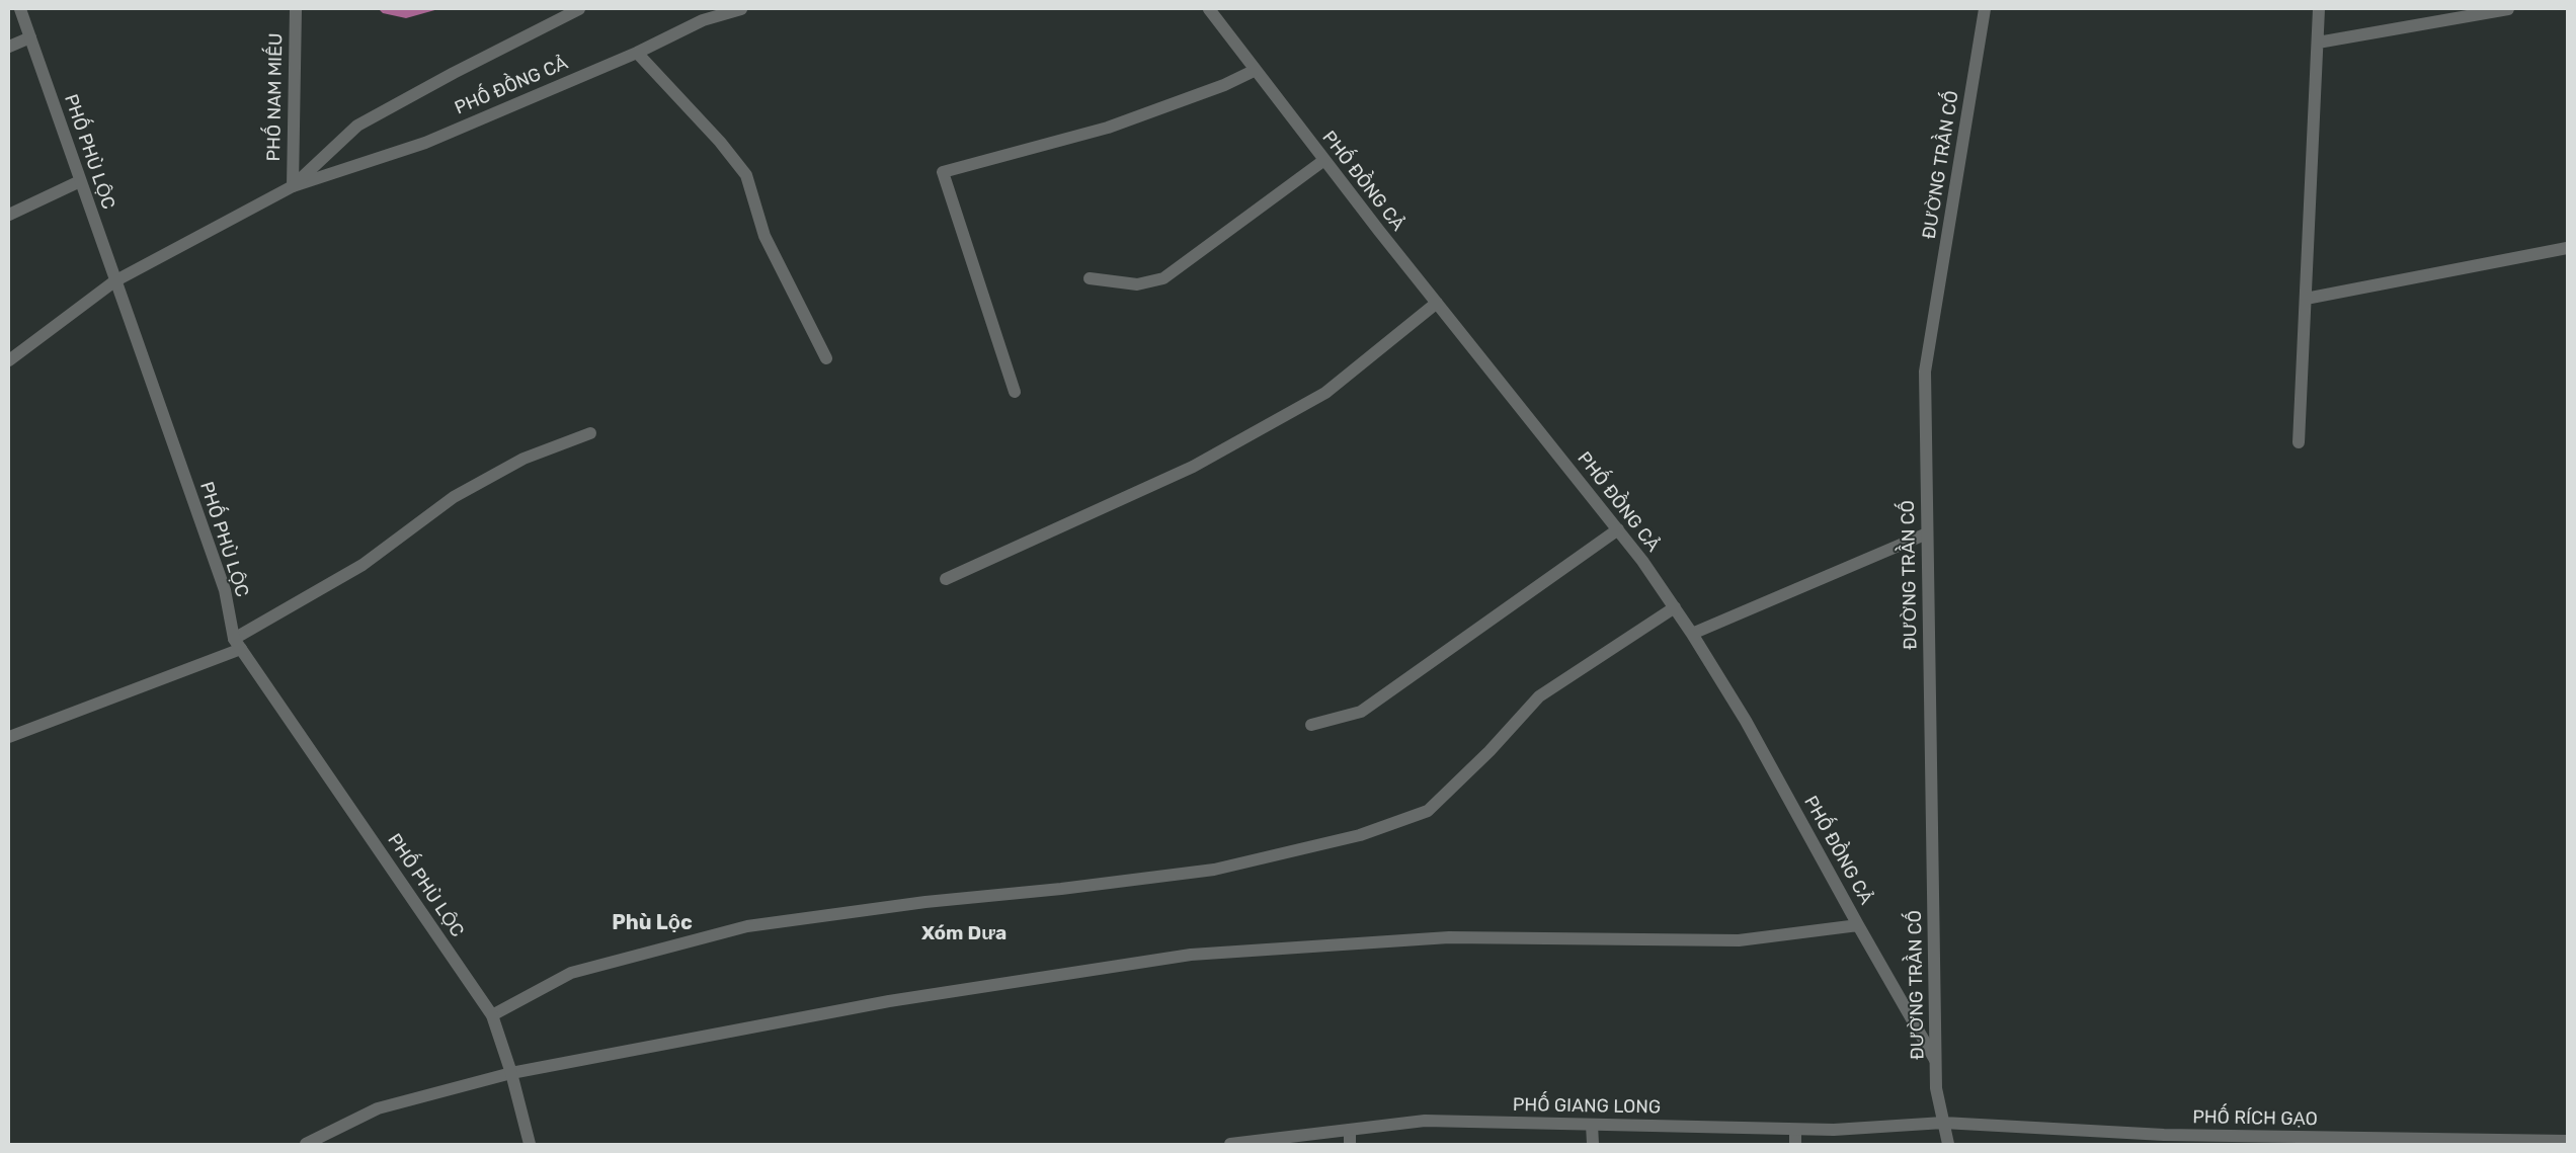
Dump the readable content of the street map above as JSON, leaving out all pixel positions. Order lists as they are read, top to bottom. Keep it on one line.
{"streets":{"street":["PHỐ ĐỒNG CẢ","PHỐ NAM MIẾU","PHỐ PHÙ LỘC","ĐƯỜNG TRẦN CỐ","PHỐ GIANG LONG","PHỐ RÍCH GẠO"]},"crossings":[["PHỐ ĐỒNG CẢ","PHỐ NAM MIẾU"],["PHỐ ĐỒNG CẢ","ĐƯỜNG TRẦN CỐ"],["ĐƯỜNG TRẦN CỐ","PHỐ GIANG LONG"],["ĐƯỜNG TRẦN CỐ","PHỐ RÍCH GẠO"],["PHỐ GIANG LONG","PHỐ RÍCH GẠO"]],"districts":["Phù Lộc","Xóm Dưa"]}
